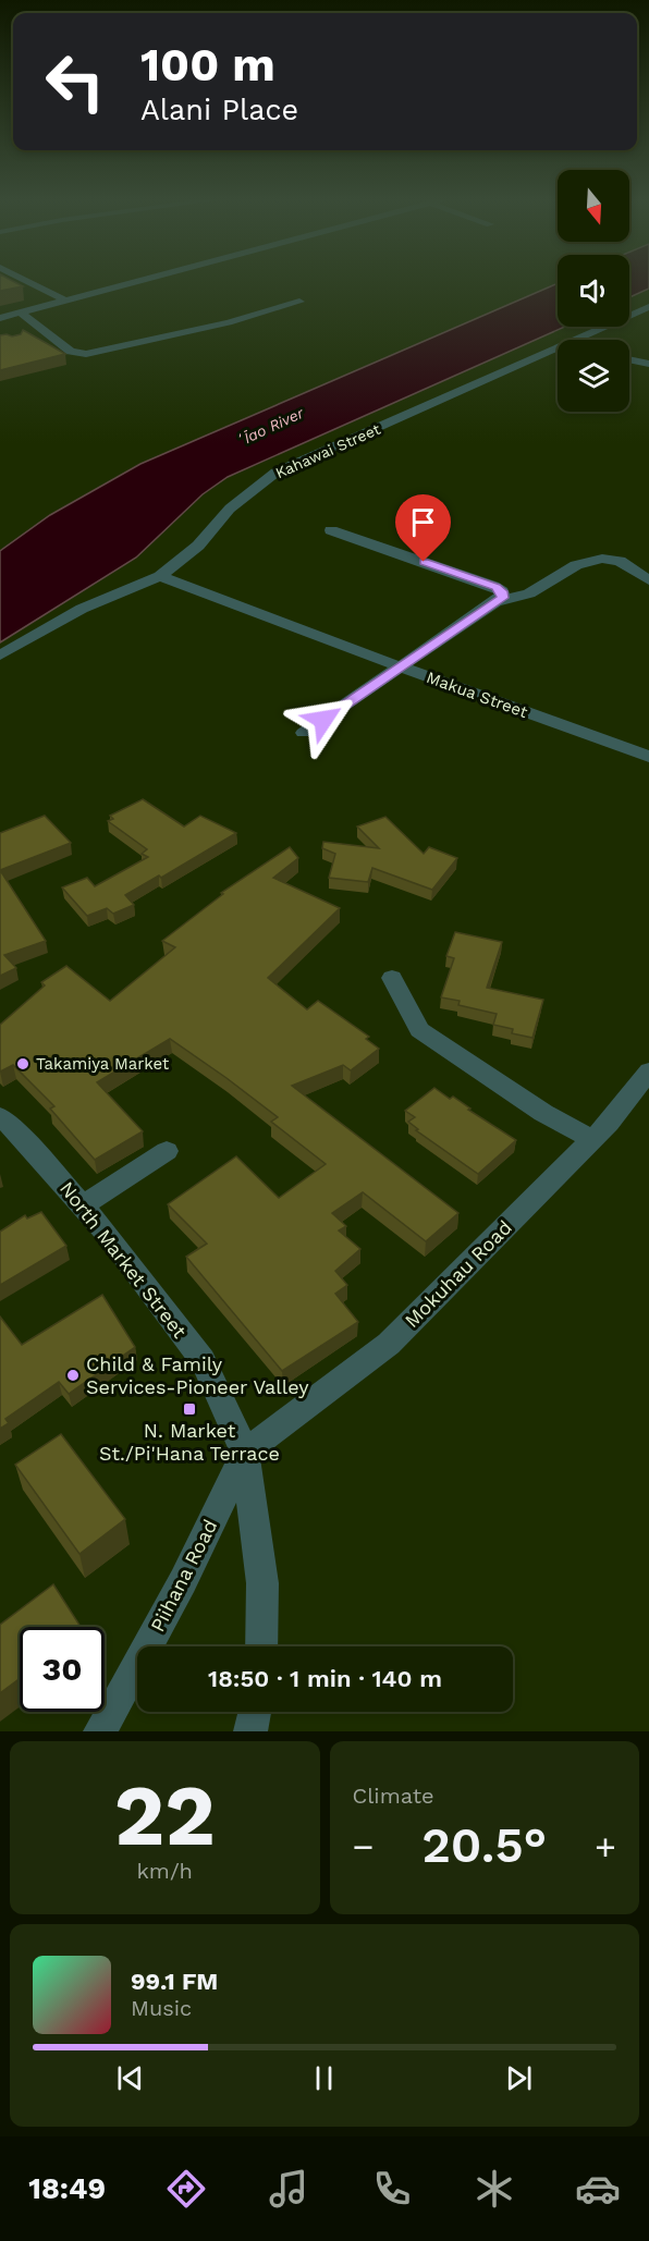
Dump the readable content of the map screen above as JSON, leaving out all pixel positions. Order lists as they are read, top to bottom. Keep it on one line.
{"streets":{"street":["Kahawai Street","Makua Street","North Market Street","Mokuhau Road","Piihana Road"]},"crossings":[["Kahawai Street","Makua Street"],["North Market Street","Mokuhau Road"],["North Market Street","Piihana Road"],["Mokuhau Road","Piihana Road"]],"water":["ʻĪao River"],"places":{"other":["Takamiya Market","Child & Family Services-Pioneer Valley"],"transit":["N. Market St./Pi'Hana Terrace"]},"north":"bottom","page":{"turn":["100 m","Alani Place"],"limit":"30","trip":"18:50 · 1 min · 140 m","tile":[["22","km/h"],"Climate"],"heat":["−","20.5°","+"],"song":["99.1 FM","Music"],"tabs":"18:49"}}
